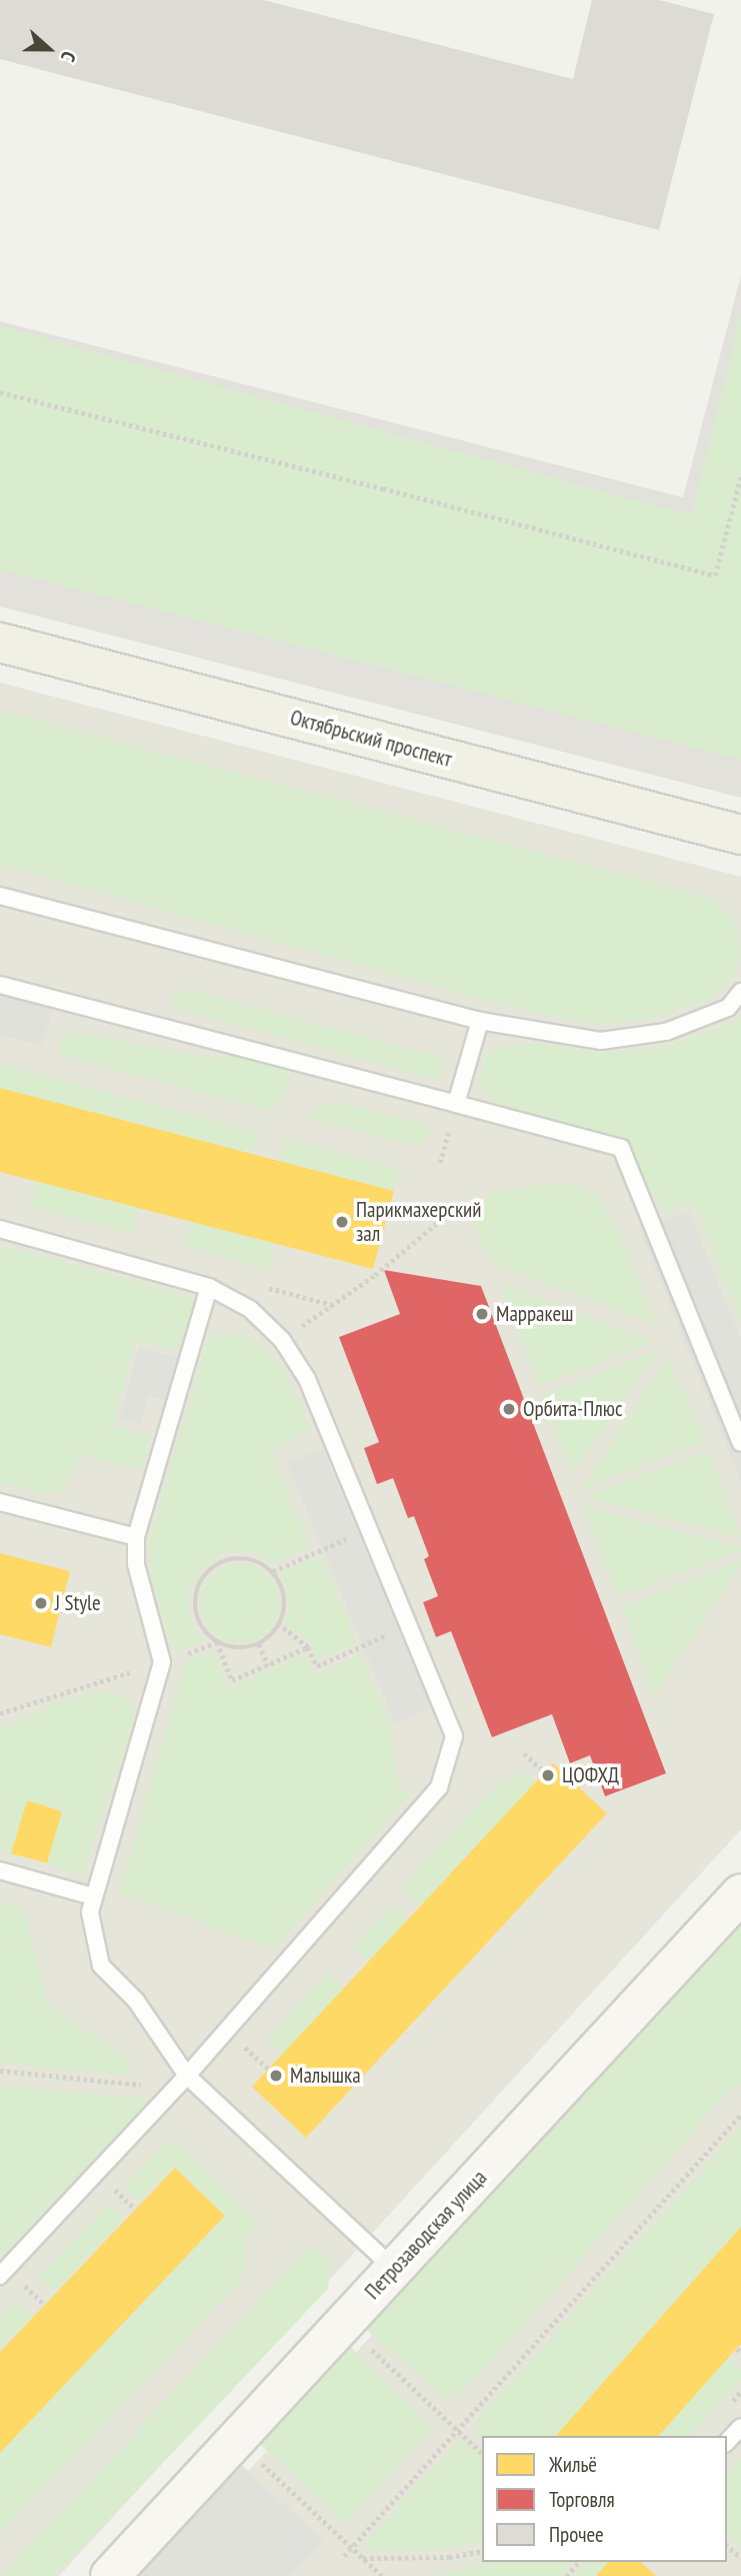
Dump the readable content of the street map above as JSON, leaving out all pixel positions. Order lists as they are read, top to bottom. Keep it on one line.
{"streets":{"main road":["Октябрьский проспект"],"street":["Петрозаводская улица"]},"places":["Парикмахерский зал","Марракеш","Орбита-Плюс","J Style","ЦОФХД","Малышка"],"legend":["Жильё","Торговля","Прочее"],"north":"right"}
